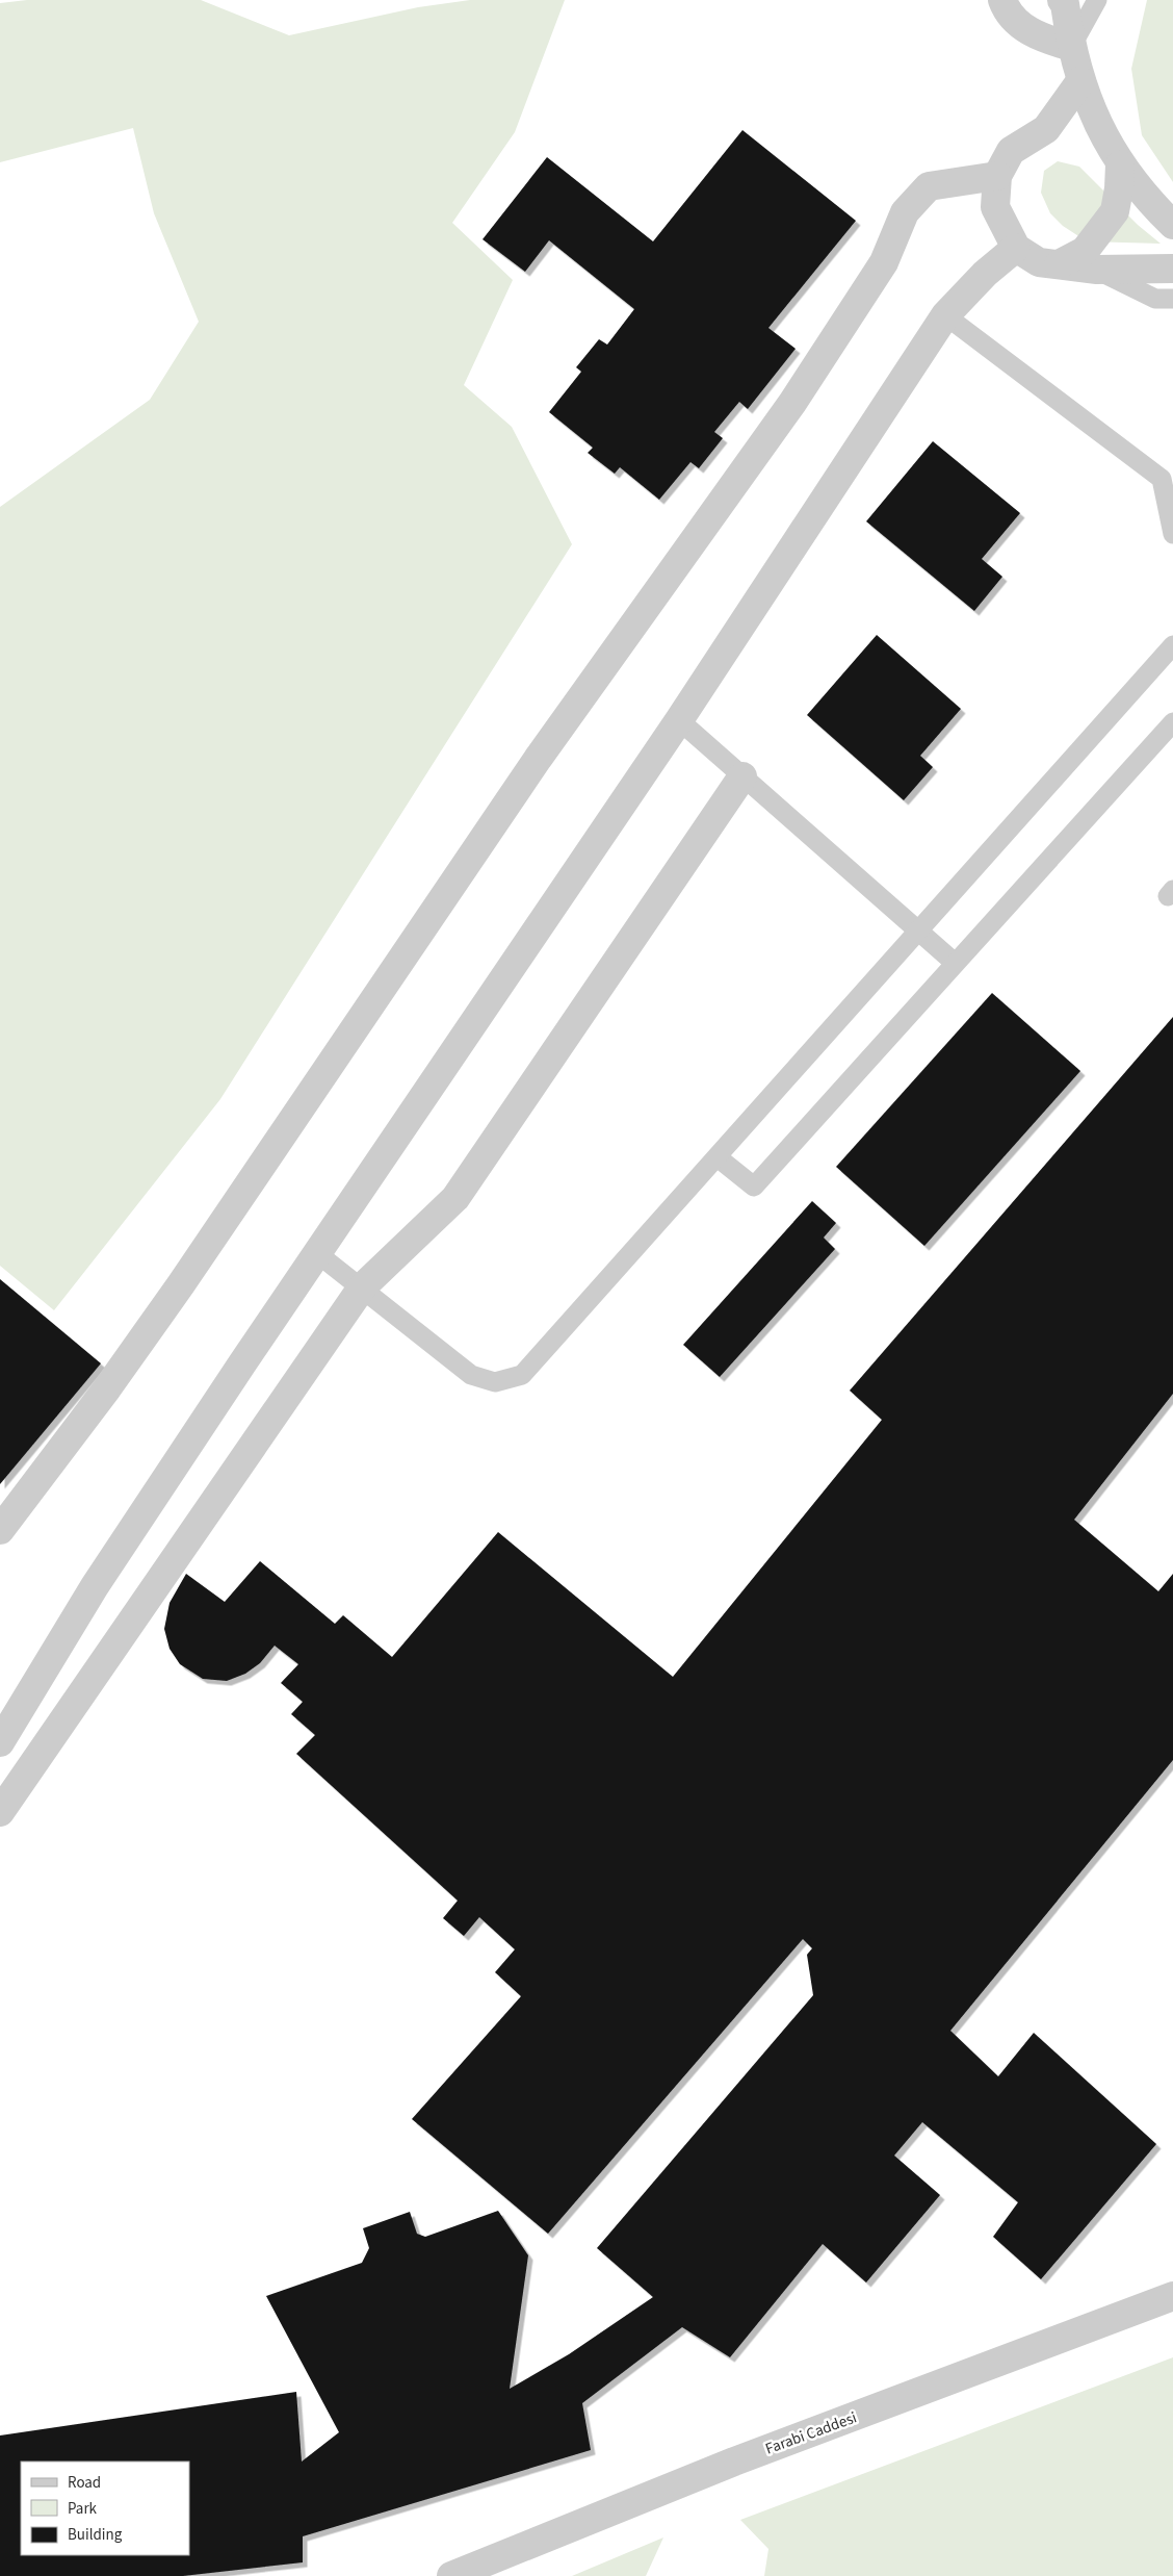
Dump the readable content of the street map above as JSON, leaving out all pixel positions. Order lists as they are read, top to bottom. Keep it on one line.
{"streets":{"street":["Farabi Caddesi"]},"legend":["Road","Park","Building"]}
